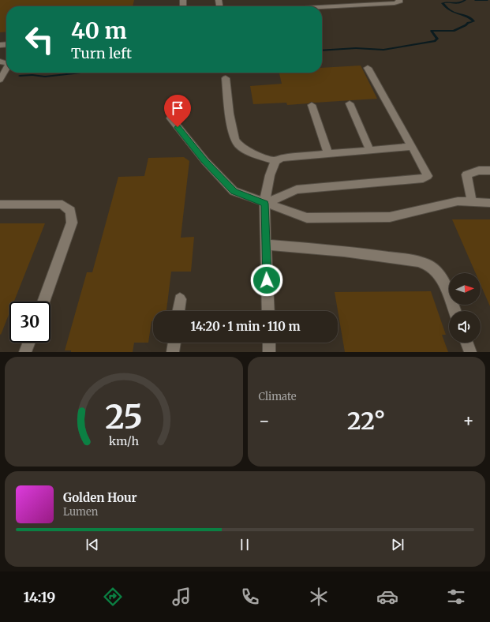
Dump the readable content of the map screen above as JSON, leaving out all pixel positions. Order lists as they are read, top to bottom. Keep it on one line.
{"north":"right","page":{"turn":["40 m","Turn left"],"limit":"30","trip":"14:20 · 1 min · 110 m","tile":"Climate","heat":["−","22°","+"],"song":["Golden Hour","Lumen"],"tabs":"14:19","gauge":["25","km/h"]}}
